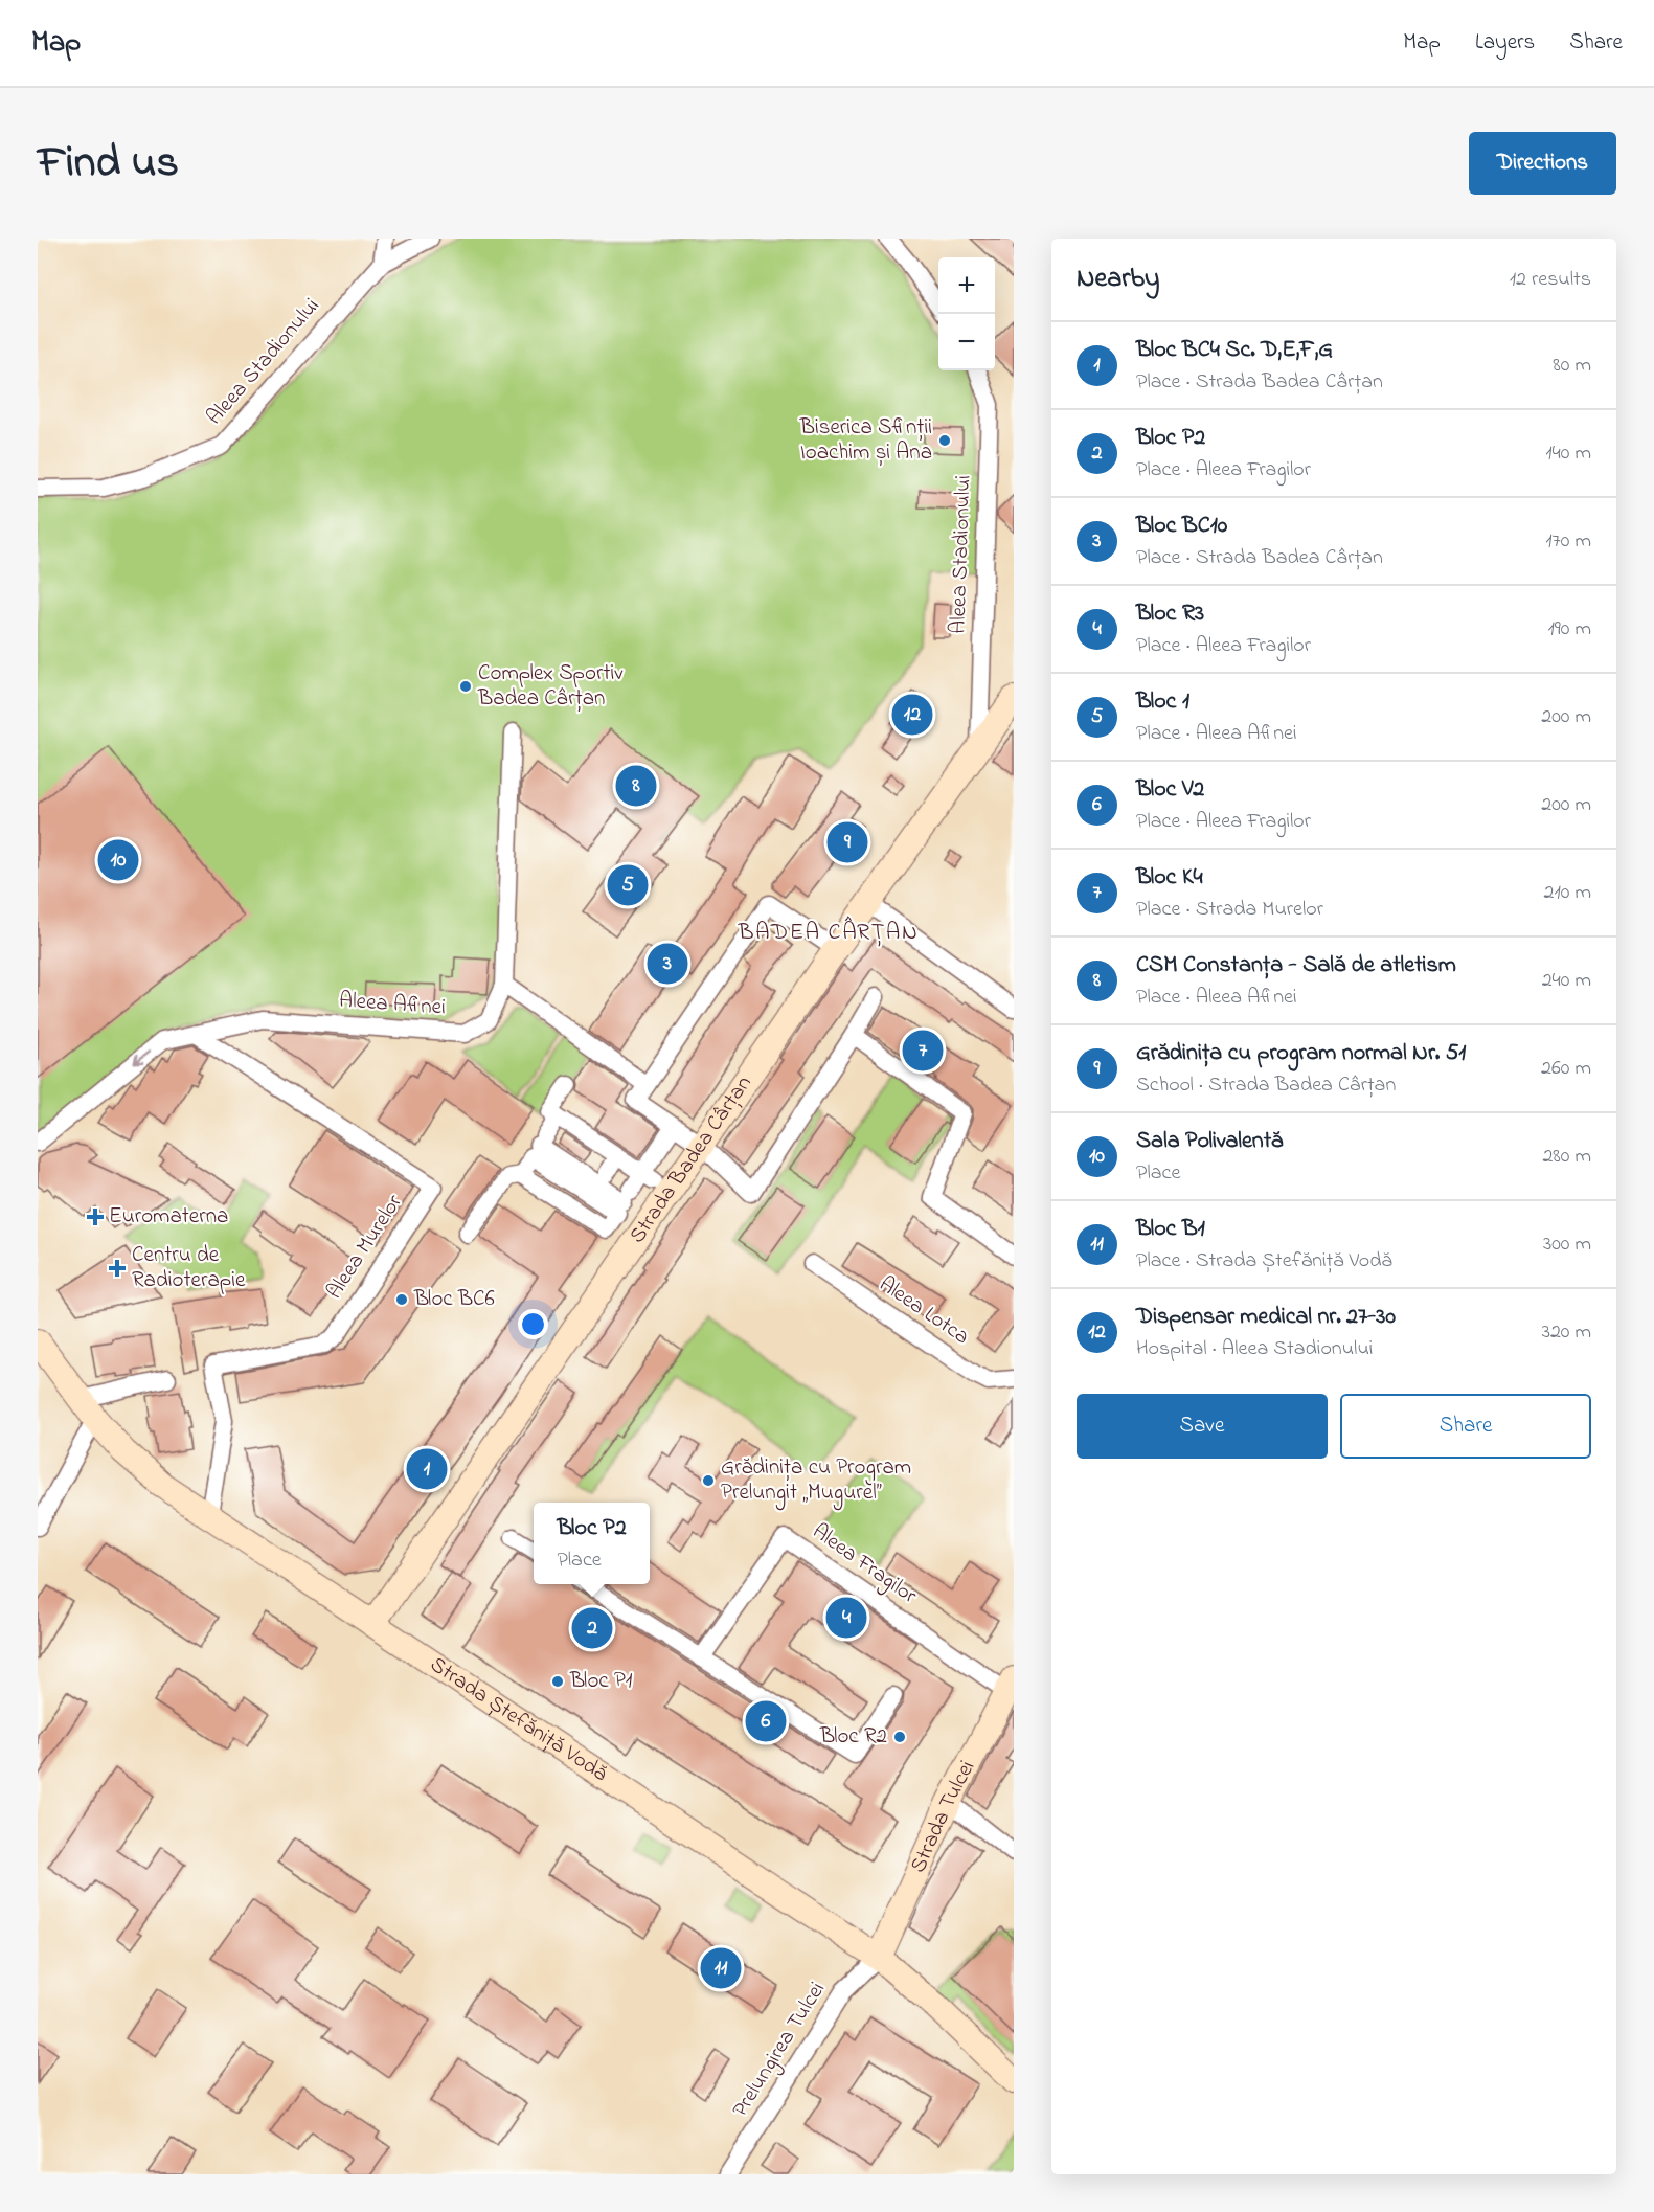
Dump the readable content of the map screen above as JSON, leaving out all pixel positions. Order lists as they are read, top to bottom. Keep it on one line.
{"streets":{"street":["Aleea Stadionului","Aleea Afinei","Strada Badea Cârțan","Aleea Murelor","Aleea Lotca","Aleea Fragilor","Strada Ștefăniță Vodă","Strada Tulcei","Prelungirea Tulcei"]},"crossings":[["Aleea Stadionului","Strada Badea Cârțan"],["Aleea Afinei","Aleea Murelor"],["Strada Badea Cârțan","Strada Ștefăniță Vodă"],["Aleea Murelor","Strada Ștefăniță Vodă"],["Aleea Fragilor","Strada Tulcei"],["Strada Ștefăniță Vodă","Strada Tulcei"],["Strada Ștefăniță Vodă","Prelungirea Tulcei"],["Strada Tulcei","Prelungirea Tulcei"]],"districts":["BADEA CÂRȚAN"],"places":{"other":["Biserica Sfinții Ioachim și Ana","Complex Sportiv Badea Cârțan","Bloc BC6","Grădinița cu Program Prelungit „Mugurel”","Bloc P1","Bloc R2"],"health":["Euromaterna","Centru de Radioterapie"]},"page":{"header":"Map","nav":["Map","Layers","Share"],"title":"Find us","buttons":["Directions",["Save","Share"]],"heading":["Nearby","12 results"],"map_buttons":["+","−"],"list":[{"mark":"1","name":"Bloc BC4 Sc. D,E,F,G","note":"Place · Strada Badea Cârțan","value":"80 m"},{"mark":"2","name":"Bloc P2","note":"Place · Aleea Fragilor","value":"140 m"},{"mark":"3","name":"Bloc BC10","note":"Place · Strada Badea Cârțan","value":"170 m"},{"mark":"4","name":"Bloc R3","note":"Place · Aleea Fragilor","value":"190 m"},{"mark":"5","name":"Bloc 1","note":"Place · Aleea Afinei","value":"200 m"},{"mark":"6","name":"Bloc V2","note":"Place · Aleea Fragilor","value":"200 m"},{"mark":"7","name":"Bloc K4","note":"Place · Strada Murelor","value":"210 m"},{"mark":"8","name":"CSM Constanța - Sală de atletism","note":"Place · Aleea Afinei","value":"240 m"},{"mark":"9","name":"Grădinița cu program normal Nr. 51","note":"School · Strada Badea Cârțan","value":"260 m"},{"mark":"10","name":"Sala Polivalentă","note":"Place","value":"280 m"},{"mark":"11","name":"Bloc B1","note":"Place · Strada Ștefăniță Vodă","value":"300 m"},{"mark":"12","name":"Dispensar medical nr. 27-30","note":"Hospital · Aleea Stadionului","value":"320 m"}],"pins":["12","8","9","10","5","3","7","1","4","2","6","11"],"popup":["Bloc P2","Place"]}}
